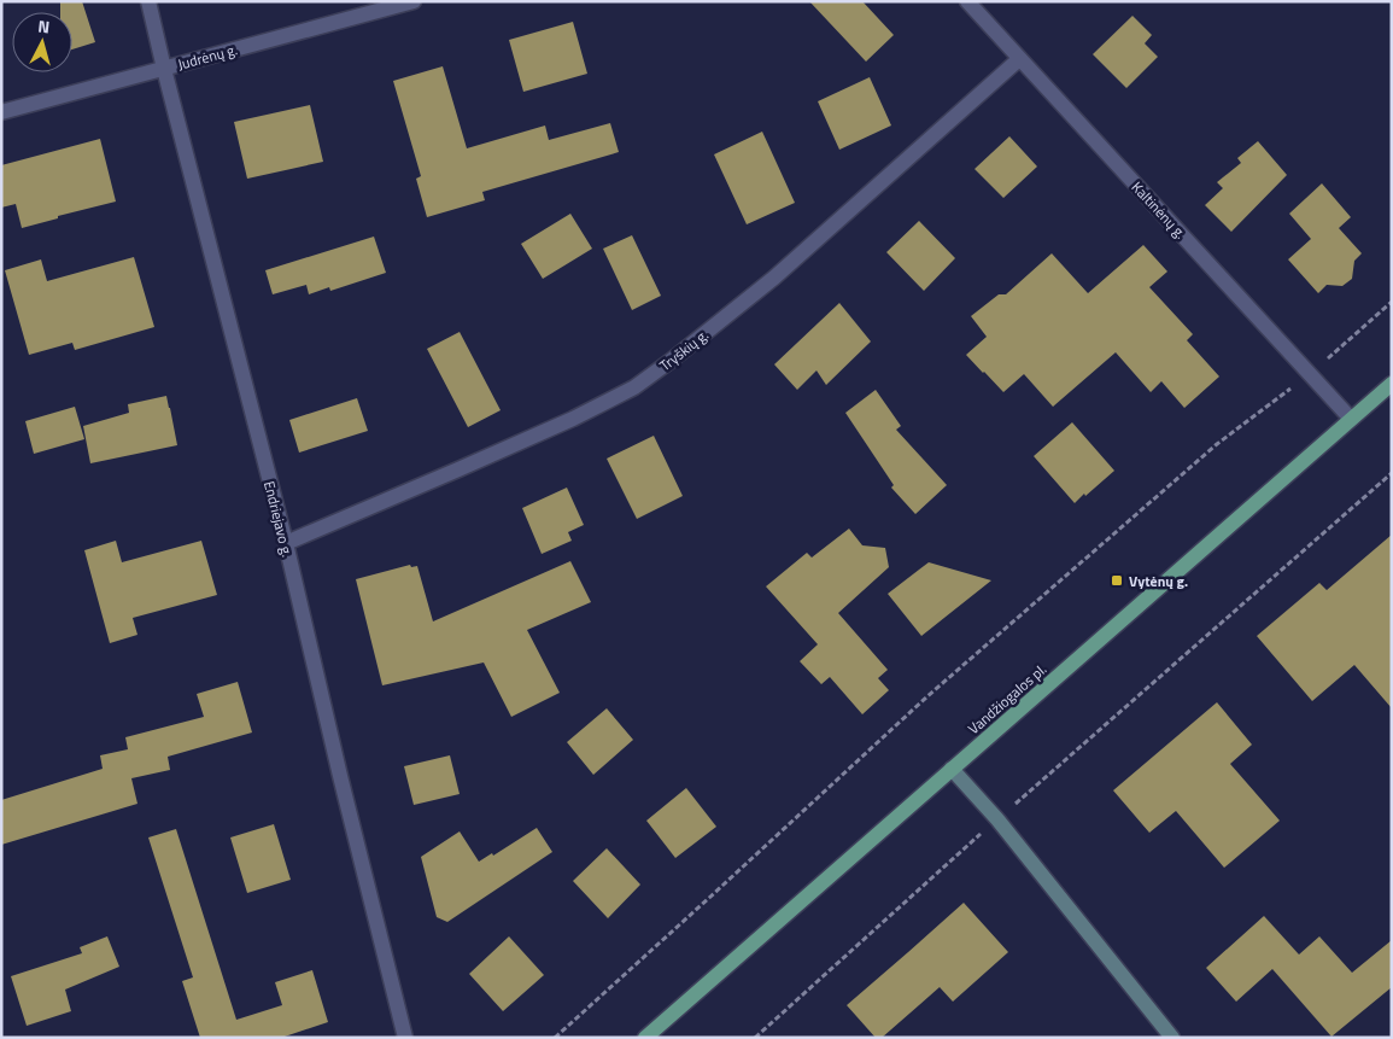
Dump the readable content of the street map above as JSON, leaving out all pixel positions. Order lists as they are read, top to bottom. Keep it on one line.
{"streets":{"main road":["Vandžiogalos pl."],"street":["Judrėnų g.","Kaltinėnų g.","Tryškių g.","Endriejavo g."]},"crossings":[["Judrėnų g.","Endriejavo g."],["Kaltinėnų g.","Tryškių g."],["Kaltinėnų g.","Vandžiogalos pl."],["Tryškių g.","Endriejavo g."]],"places":{"transit":["Vytėnų g."]},"north":"top"}
